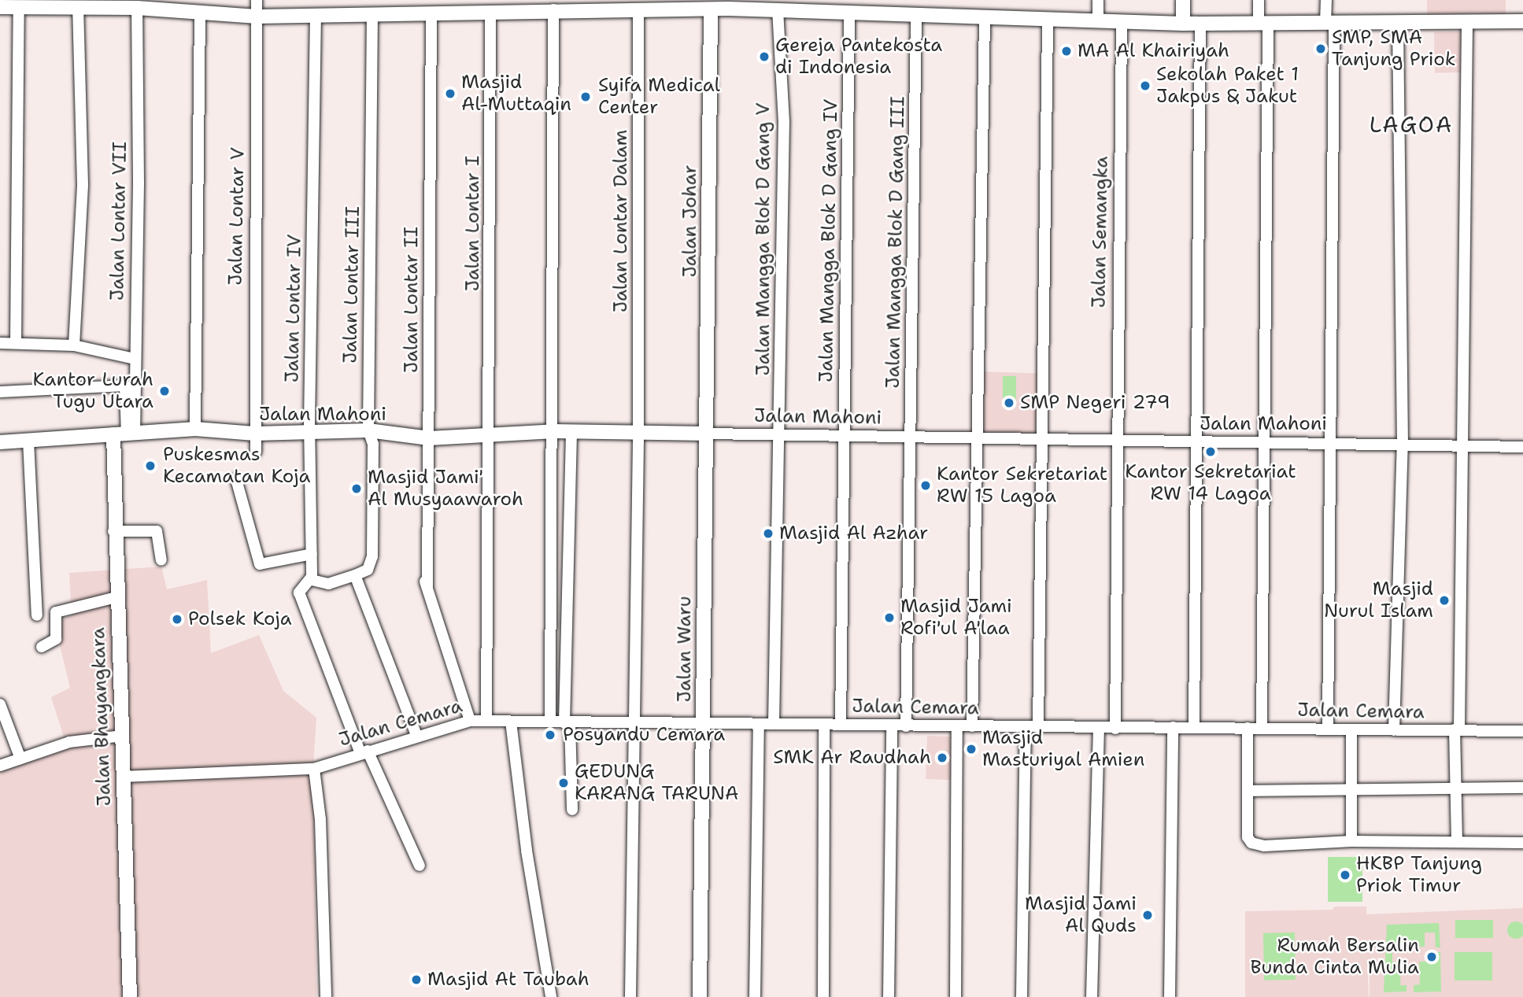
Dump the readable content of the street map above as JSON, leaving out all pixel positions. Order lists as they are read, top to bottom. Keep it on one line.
{"streets":{"street":["Jalan Lontar V","Jalan Lontar VII","Jalan Lontar Dalam","Jalan Johar","Jalan Lontar I","Jalan Semangka","Jalan Mangga Blok D Gang V","Jalan Mangga Blok D Gang IV","Jalan Mangga Blok D Gang III","Jalan Lontar III","Jalan Lontar II","Jalan Lontar IV","Jalan Mahoni","Jalan Waru","Jalan Cemara","Jalan Bhayangkara"]},"crossings":[["Jalan Lontar V","Jalan Mahoni"],["Jalan Lontar VII","Jalan Mahoni"],["Jalan Lontar VII","Jalan Bhayangkara"],["Jalan Lontar Dalam","Jalan Mahoni"],["Jalan Lontar Dalam","Jalan Cemara"],["Jalan Johar","Jalan Mahoni"],["Jalan Johar","Jalan Waru"],["Jalan Lontar I","Jalan Mahoni"],["Jalan Lontar I","Jalan Cemara"],["Jalan Semangka","Jalan Mahoni"],["Jalan Semangka","Jalan Cemara"],["Jalan Mangga Blok D Gang V","Jalan Mahoni"],["Jalan Mangga Blok D Gang V","Jalan Cemara"],["Jalan Mangga Blok D Gang IV","Jalan Mahoni"],["Jalan Mangga Blok D Gang IV","Jalan Cemara"],["Jalan Mangga Blok D Gang III","Jalan Mahoni"],["Jalan Mangga Blok D Gang III","Jalan Cemara"],["Jalan Lontar III","Jalan Mahoni"],["Jalan Lontar II","Jalan Mahoni"],["Jalan Lontar IV","Jalan Mahoni"],["Jalan Mahoni","Jalan Waru"],["Jalan Mahoni","Jalan Bhayangkara"],["Jalan Waru","Jalan Cemara"],["Jalan Cemara","Jalan Bhayangkara"]],"districts":["LAGOA"],"places":["SMP, SMA Tanjung Priok","MA Al Khairiyah","Gereja Pantekosta di Indonesia","Sekolah Paket 1 Jakpus & Jakut","Masjid Al-Muttaqin","Syifa Medical Center","Kantor Lurah Tugu Utara","SMP Negeri 279","Kantor Sekretariat RW 14 Lagoa","Puskesmas Kecamatan Koja","Kantor Sekretariat RW 15 Lagoa","Masjid Jami' Al Musyaawaroh","Masjid Al Azhar","Masjid Nurul Islam","Masjid Jami Rofi'ul A'laa","Polsek Koja","Posyandu Cemara","Masjid Masturiyal Amien","SMK Ar Raudhah","GEDUNG KARANG TARUNA","HKBP Tanjung Priok Timur","Masjid Jami Al Quds","Rumah Bersalin Bunda Cinta Mulia","Masjid At Taubah"]}
